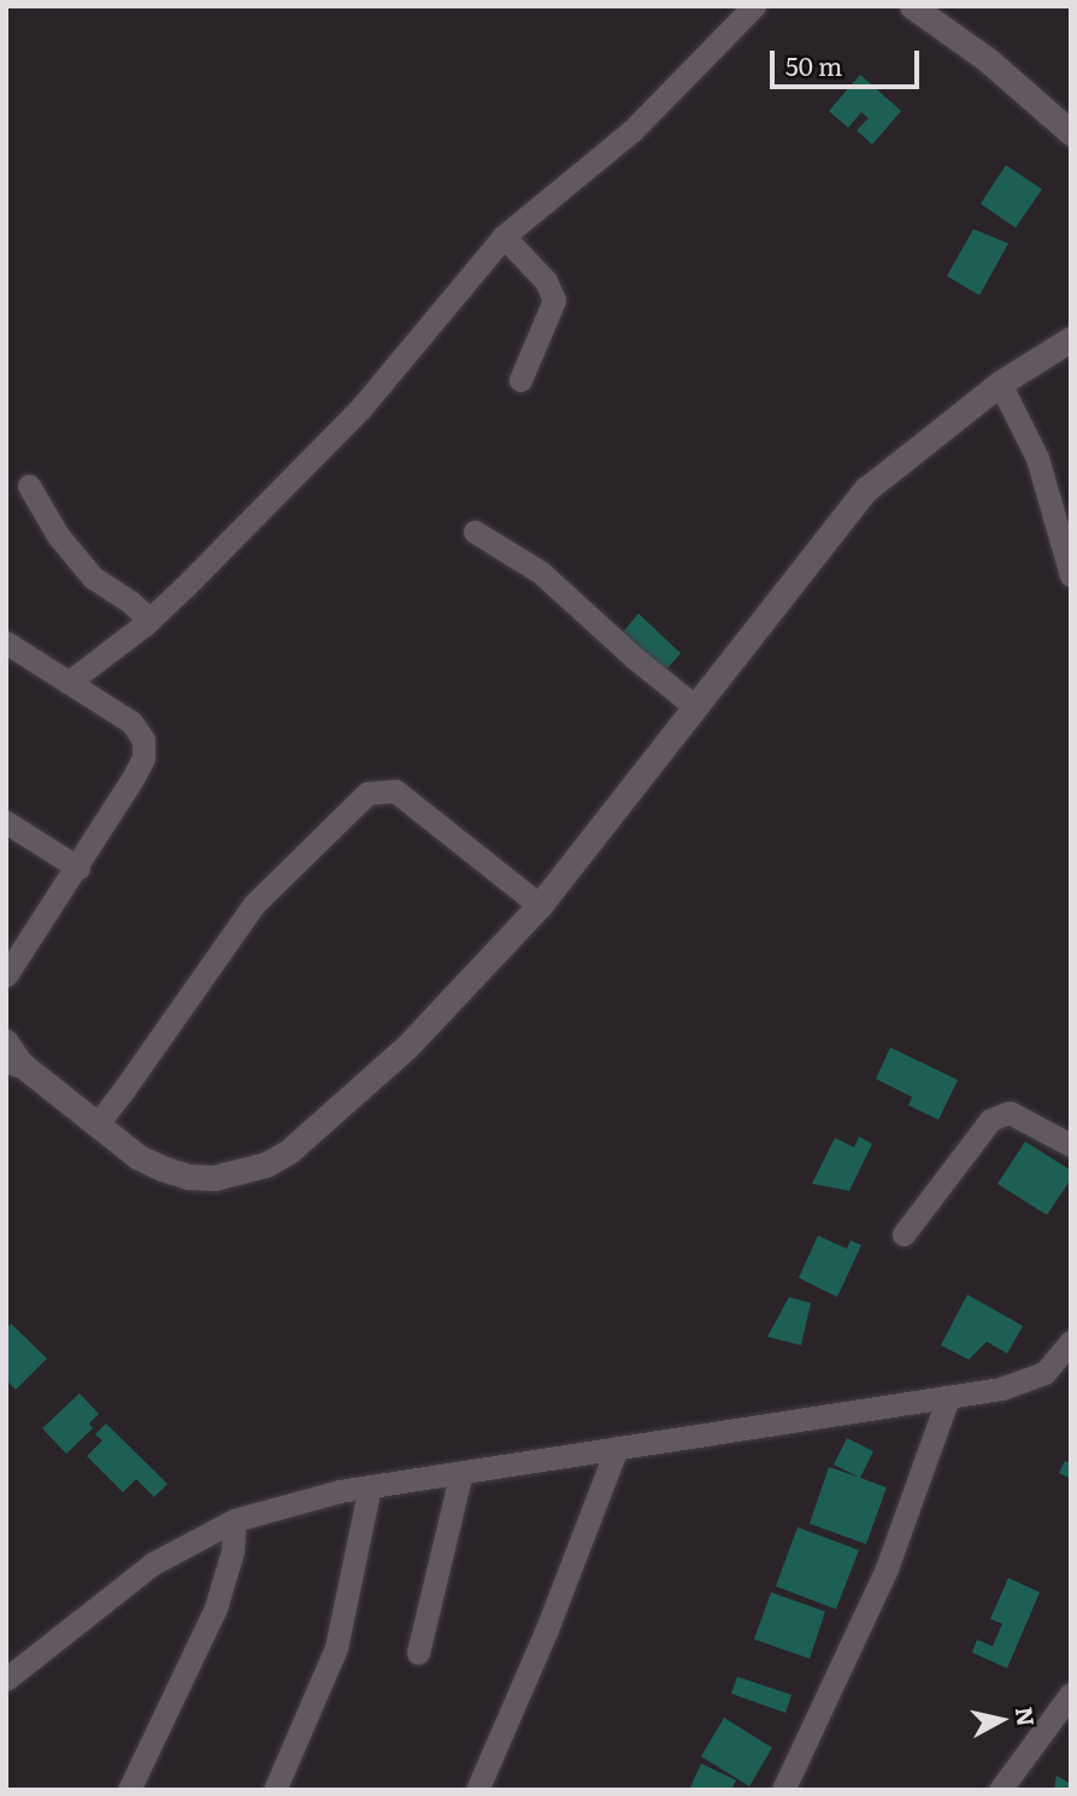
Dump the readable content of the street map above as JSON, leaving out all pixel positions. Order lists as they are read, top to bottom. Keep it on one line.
{"scale_bar":"50 m","north":"right"}
